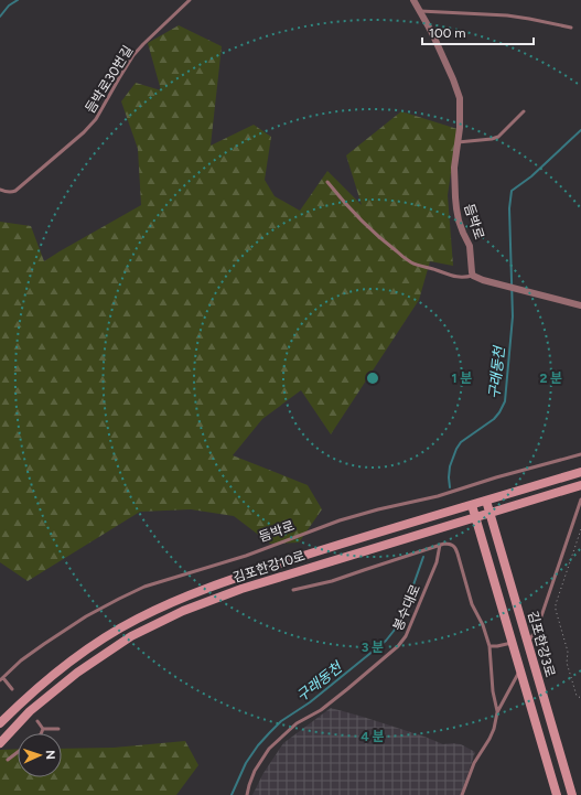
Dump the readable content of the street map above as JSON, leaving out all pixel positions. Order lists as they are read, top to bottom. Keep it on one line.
{"streets":{"street":["듬박로","김포한강10로","김포한강3로"],"lane":["듬박로30번길","봉수대로"]},"crossings":[["김포한강10로","김포한강3로"]],"water":["구래동천"],"scale_bar":"100 m","north":"right","rings":["1 분","2 분","3 분","4 분"]}
